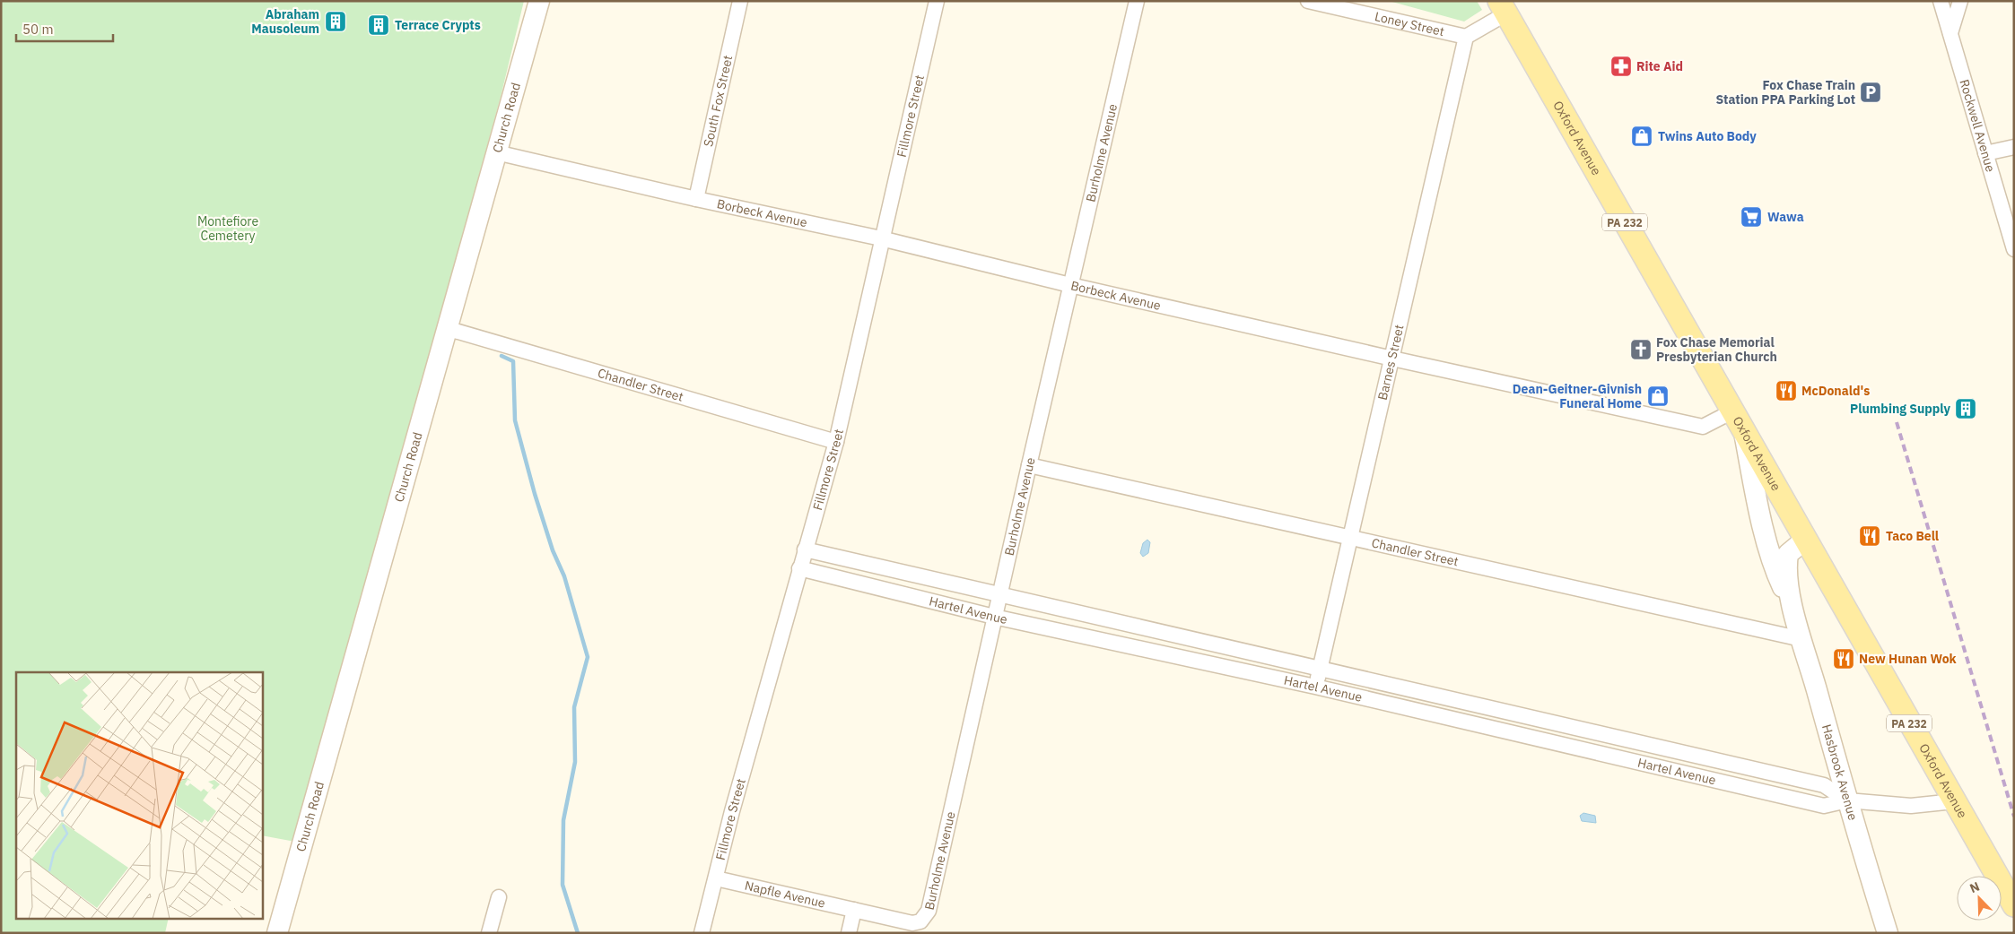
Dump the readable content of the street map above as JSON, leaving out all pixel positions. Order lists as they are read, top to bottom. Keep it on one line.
{"streets":{"main road":["Oxford Avenue","PA 232"],"street":["Loney Street","South Fox Street","Fillmore Street","Church Road","Rockwell Avenue","Burholme Avenue","Borbeck Avenue","Barnes Street","Chandler Street","Hartel Avenue","Hasbrook Avenue","Napfle Avenue"]},"crossings":[["Loney Street","Barnes Street"],["South Fox Street","Borbeck Avenue"],["Fillmore Street","Borbeck Avenue"],["Fillmore Street","Chandler Street"],["Fillmore Street","Hartel Avenue"],["Fillmore Street","Napfle Avenue"],["Church Road","Borbeck Avenue"],["Church Road","Chandler Street"],["Oxford Avenue","Borbeck Avenue"],["Oxford Avenue","Hartel Avenue"],["Oxford Avenue","Hasbrook Avenue"],["Burholme Avenue","Borbeck Avenue"],["Burholme Avenue","Chandler Street"],["Burholme Avenue","Hartel Avenue"],["Burholme Avenue","Napfle Avenue"],["Borbeck Avenue","Barnes Street"],["Barnes Street","Chandler Street"],["Barnes Street","Hartel Avenue"],["Chandler Street","Hasbrook Avenue"],["Hartel Avenue","Hasbrook Avenue"]],"parks":["Montefiore Cemetery"],"places":{"building":["Abraham Mausoleum","Terrace Crypts","Plumbing Supply"],"pharmacy":["Rite Aid"],"parking":["Fox Chase Train Station PPA Parking Lot"],"shop":["Twins Auto Body","Dean-Geitner-Givnish Funeral Home"],"supermarket":["Wawa"],"church":["Fox Chase Memorial Presbyterian Church"],"restaurant":["McDonald's","Taco Bell","New Hunan Wok"]},"scale_bar":"50 m","north":"top left"}
